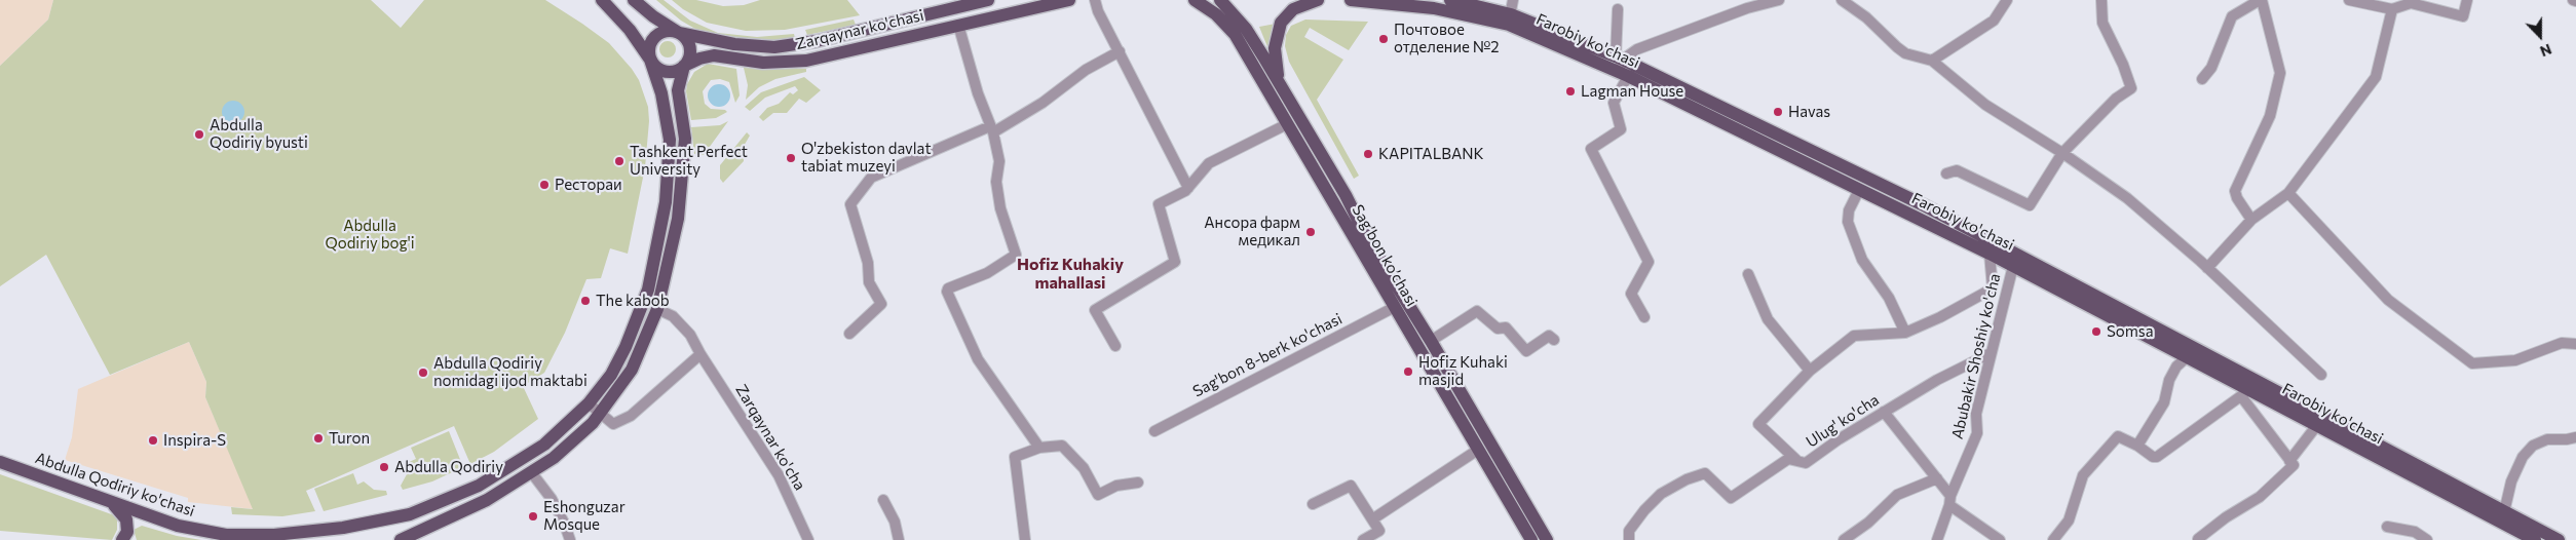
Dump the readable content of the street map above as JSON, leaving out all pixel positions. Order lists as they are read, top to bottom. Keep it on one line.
{"streets":{"main road":["Zarqaynar ko'chasi","Farobiy ko'chasi","Sag’bon ko’chasi","Abdulla Qodiriy ko'chasi"],"street":["Sag'bon 8-berk ko'chasi","Abubakir Shoshiy ko'cha","Ulug' ko'cha","Zarqaynar ko'cha"]},"crossings":[["Farobiy ko'chasi","Abubakir Shoshiy ko'cha"],["Sag’bon ko’chasi","Sag'bon 8-berk ko'chasi"],["Abubakir Shoshiy ko'cha","Ulug' ko'cha"]],"districts":["Hofiz Kuhakiy mahallasi"],"parks":["Abdulla Qodiriy bog'i"],"places":["Почтовое отделение №2","Lagman House","Havas","Abdulla Qodiriy byusti","KAPITALBANK","O'zbekiston davlat tabiat muzeyi","Tashkent Perfect University","Рестораи","Ансора фарм медикал","The kabob","Somsa","Hofiz Kuhaki masjid","Abdulla Qodiriy nomidagi ijod maktabi","Turon","Inspira-S","Abdulla Qodiriy","Eshonguzar Mosque"],"north":"bottom"}
